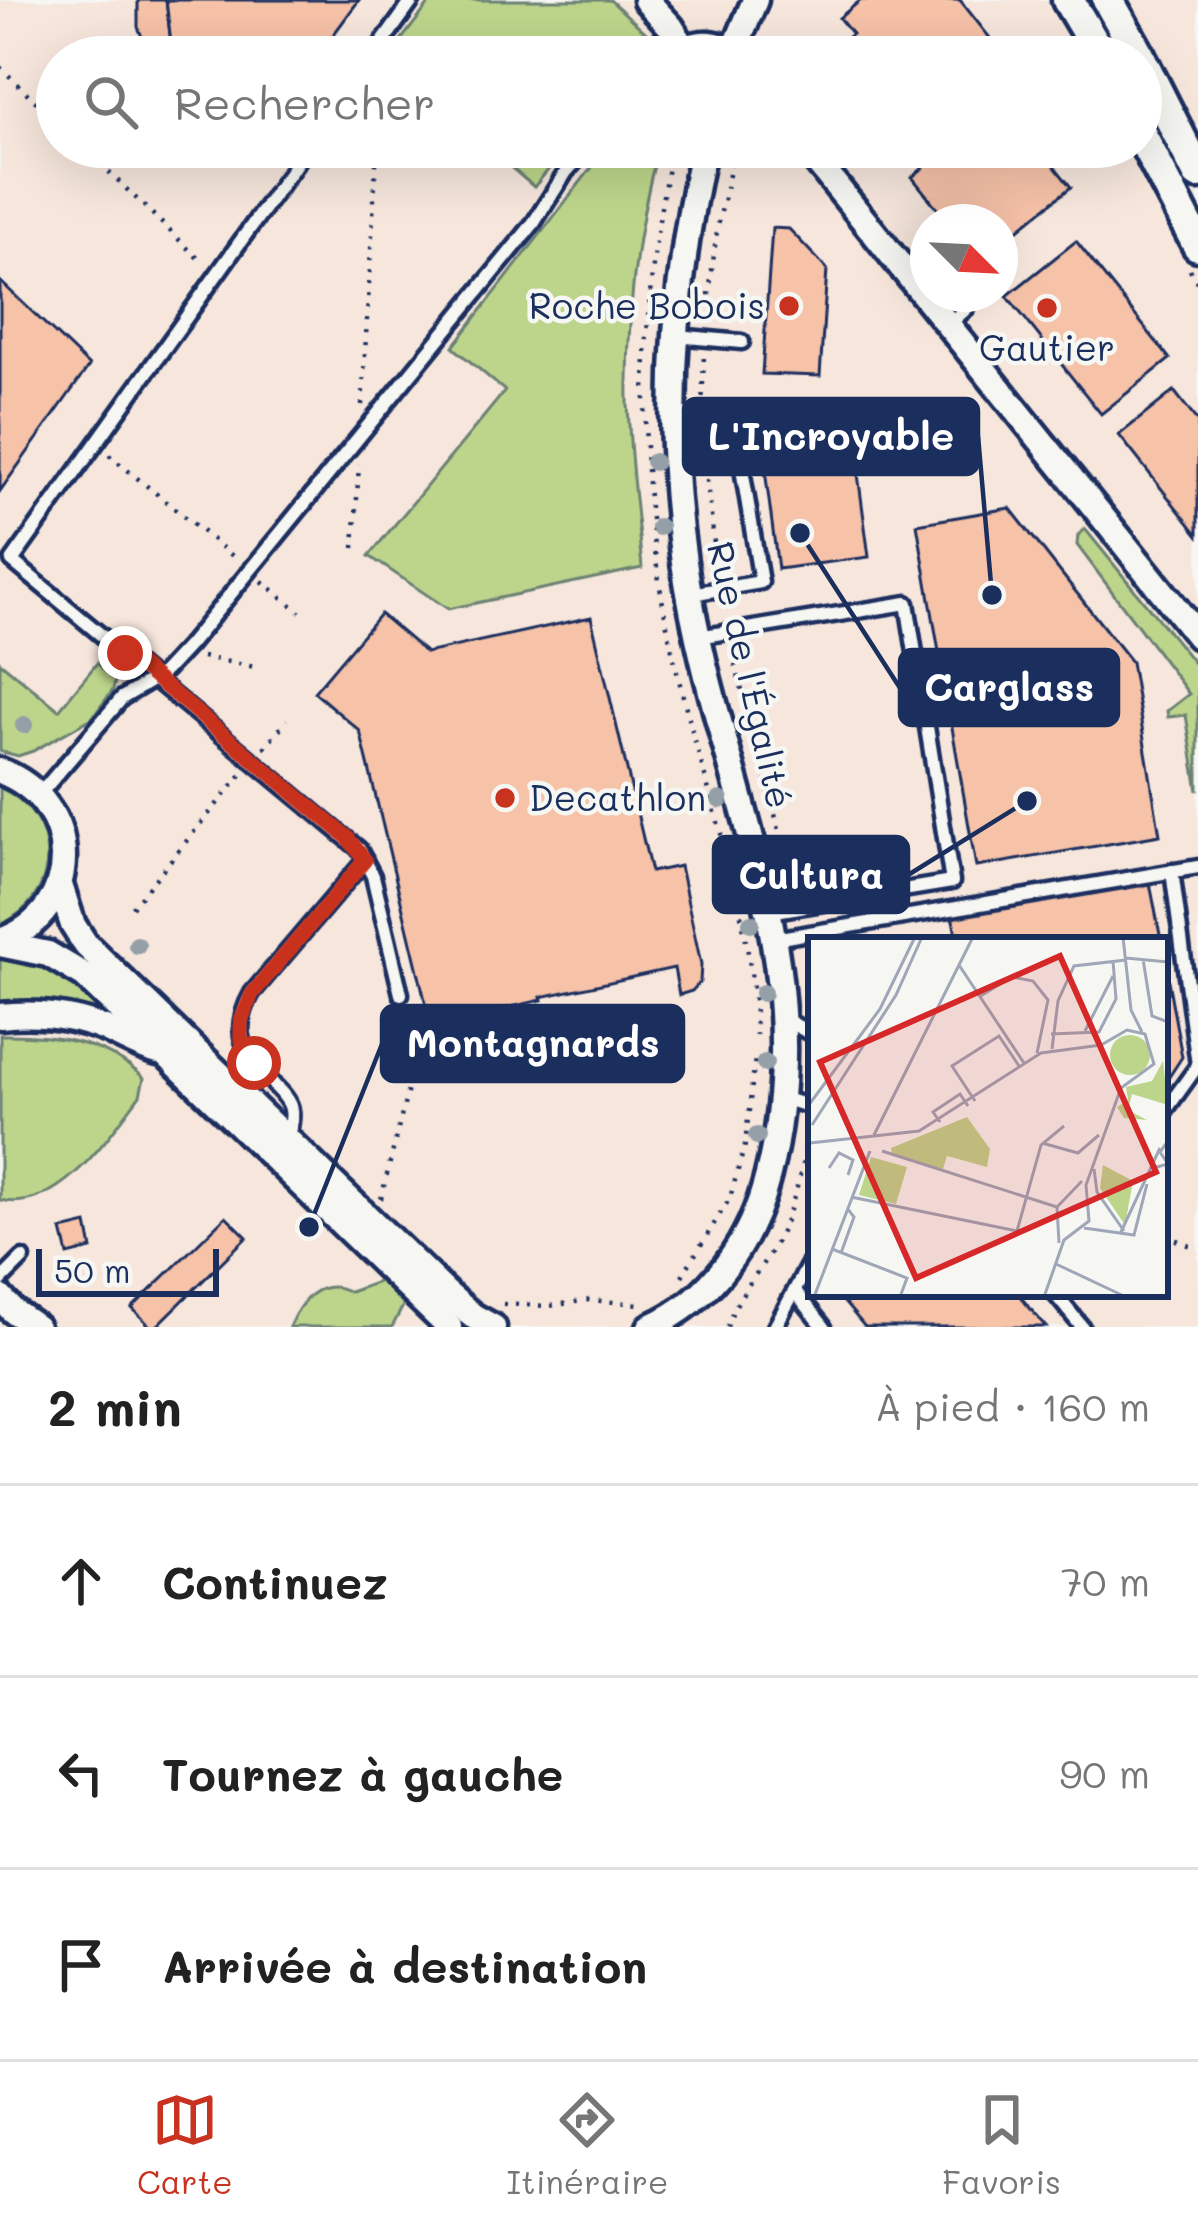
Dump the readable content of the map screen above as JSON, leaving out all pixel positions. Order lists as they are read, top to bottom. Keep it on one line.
{"streets":{"street":["Rue de l'Égalité"]},"places":["Roche Bobois","Gautier","Carglass","L'Incroyable","Decathlon","Cultura","Montagnards"],"scale_bar":"50 m","north":"bottom right","page":{"search":"Rechercher","scale":"50 m","heading":["2 min","À pied · 160 m"],"list":[["Continuez","70 m"],["Tournez à gauche","90 m"],"Arrivée à destination"],"nav":["Carte","Itinéraire","Favoris"]}}
